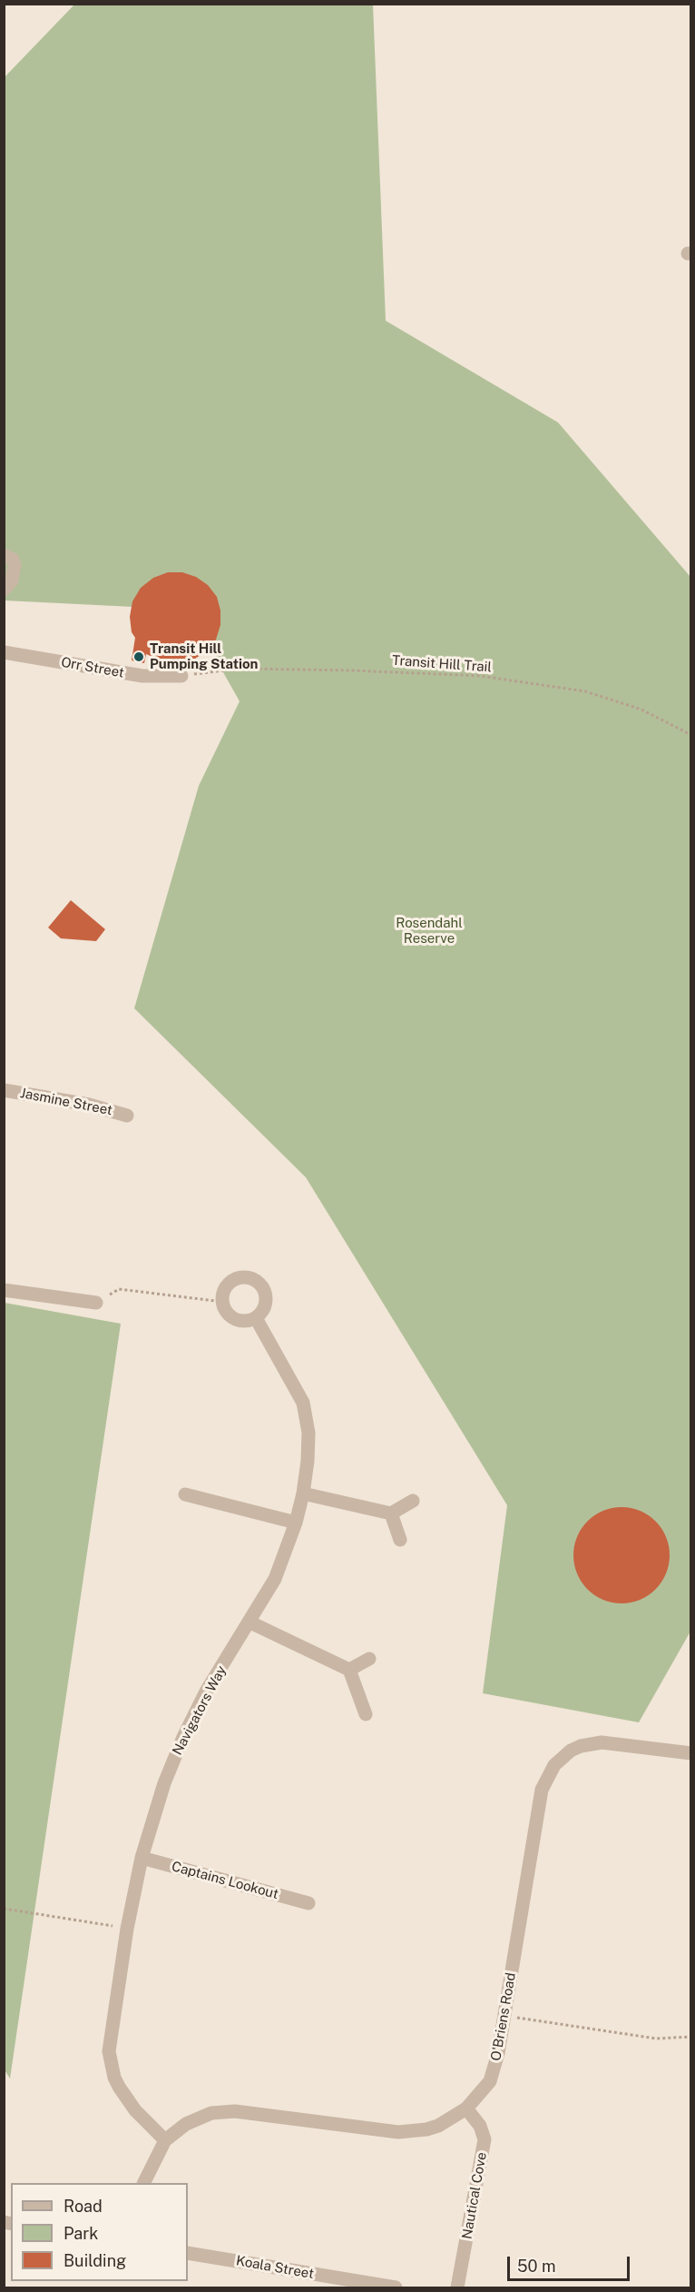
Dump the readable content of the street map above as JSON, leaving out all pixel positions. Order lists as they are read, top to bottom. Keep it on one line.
{"streets":{"street":["Orr Street","Jasmine Street","Navigators Way","Captains Lookout","O'Briens Road","Nautical Cove","Koala Street"],"path":["Transit Hill Trail"]},"crossings":[["Transit Hill Trail","Orr Street"],["Navigators Way","Captains Lookout"],["Navigators Way","O'Briens Road"],["O'Briens Road","Nautical Cove"]],"parks":["Rosendahl Reserve"],"places":["Transit Hill Pumping Station"],"legend":["Road","Park","Building"],"scale_bar":"50 m"}
